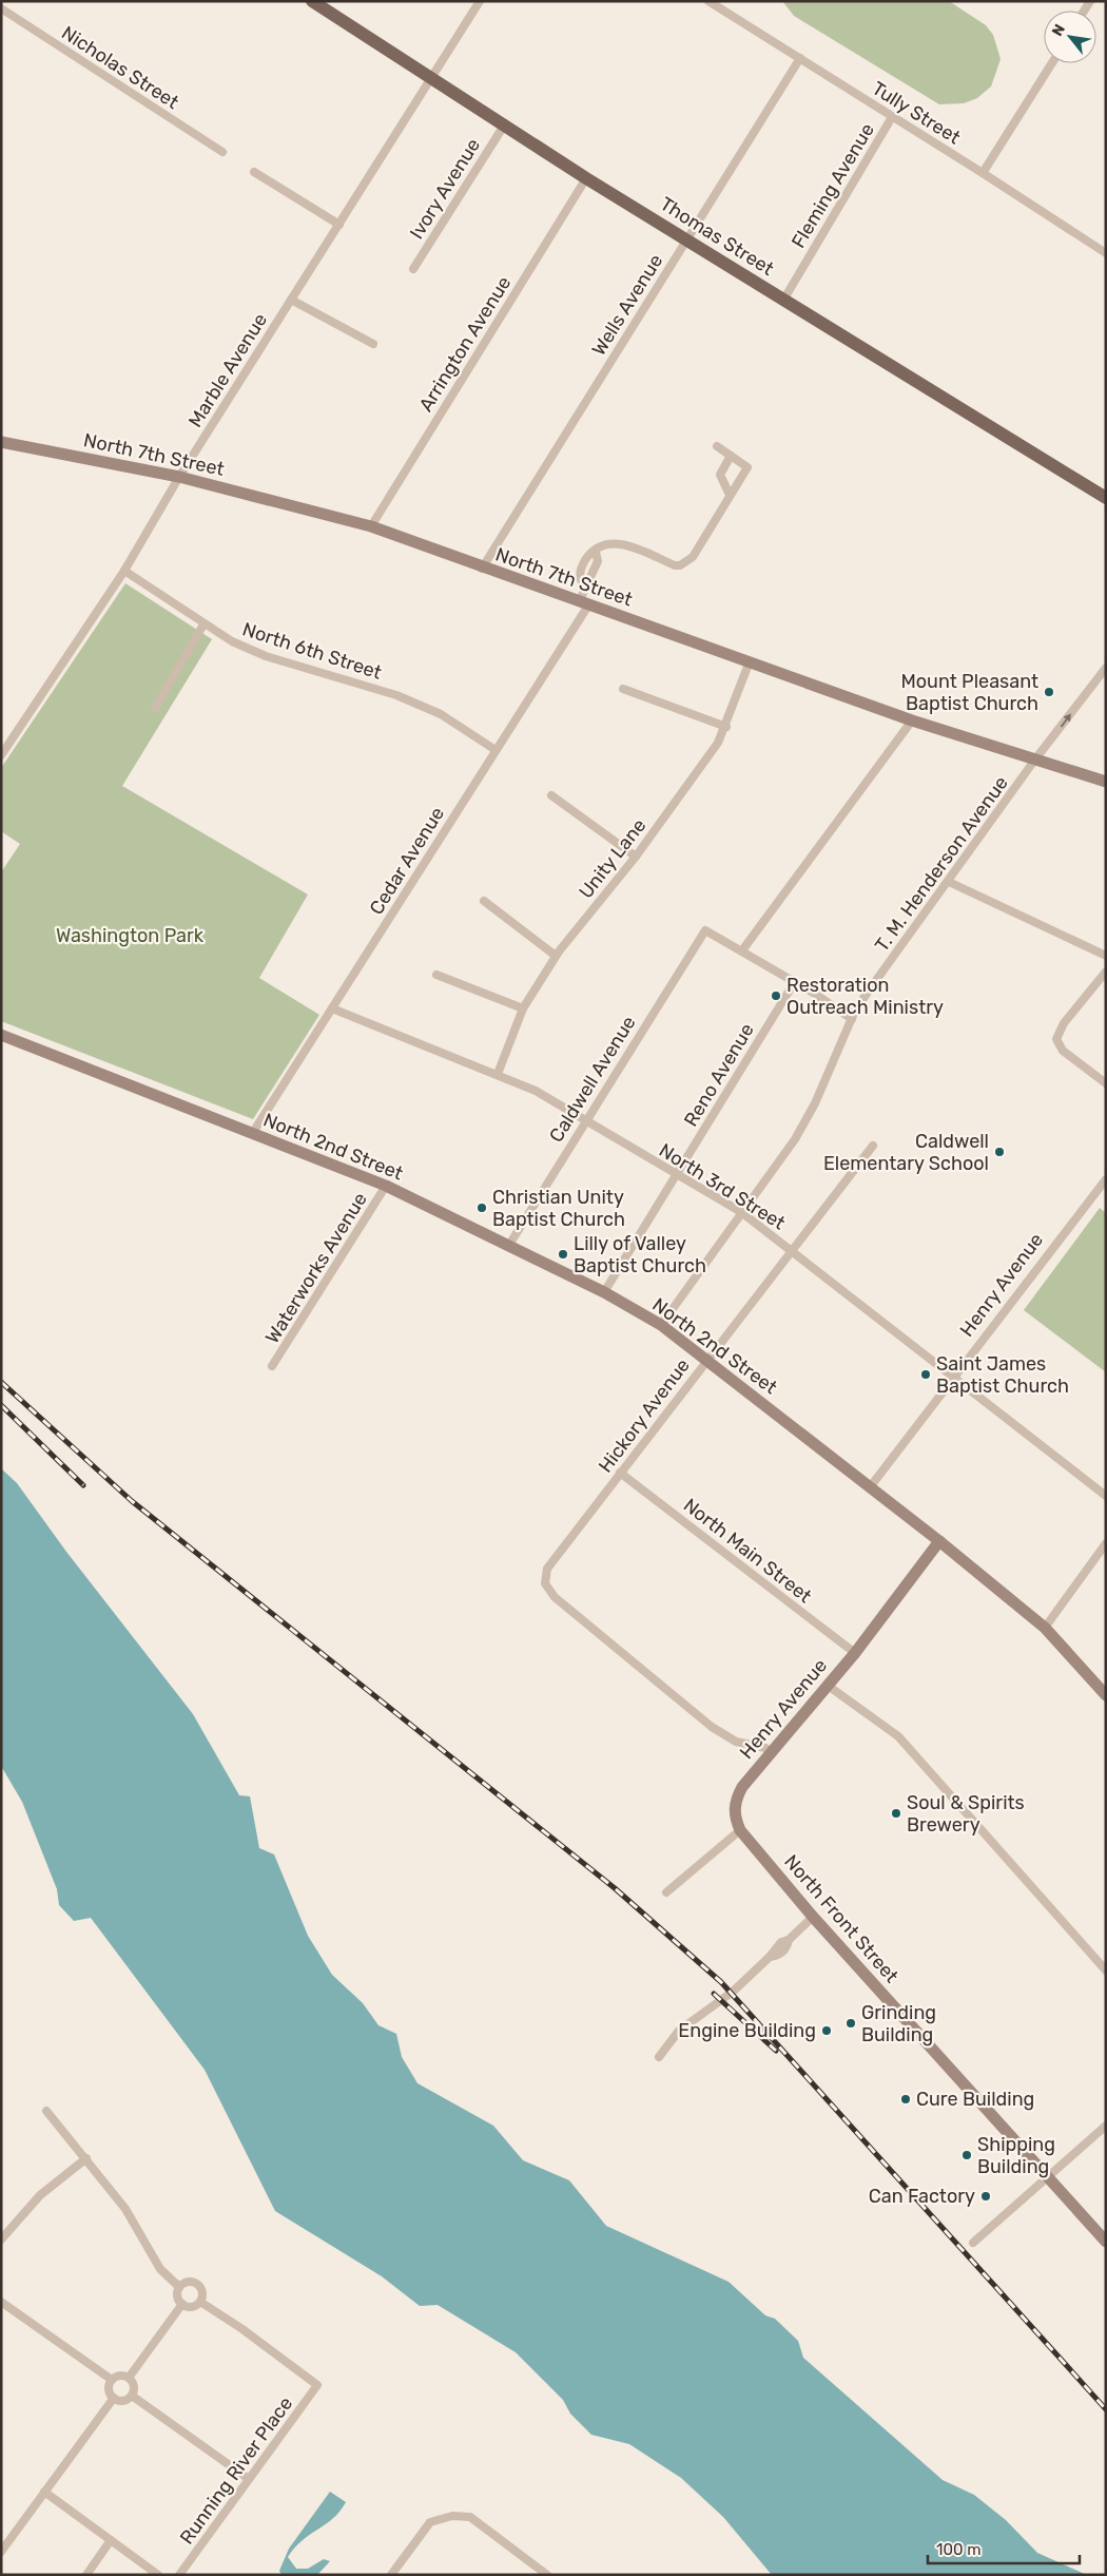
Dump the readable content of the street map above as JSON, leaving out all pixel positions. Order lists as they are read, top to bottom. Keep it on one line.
{"streets":{"main road":["Thomas Street"],"street":["Nicholas Street","Tully Street","Fleming Avenue","Ivory Avenue","Wells Avenue","Arrington Avenue","Marble Avenue","North 7th Street","North 6th Street","Unity Lane","Cedar Avenue","T. M. Henderson Avenue","Reno Avenue","Caldwell Avenue","North 2nd Street","North 3rd Street","Waterworks Avenue","Henry Avenue","Hickory Avenue","North Main Street","North Front Street","Running River Place"]},"crossings":[["Tully Street","Fleming Avenue"],["Tully Street","Wells Avenue"],["Fleming Avenue","Thomas Street"],["Ivory Avenue","Thomas Street"],["Thomas Street","Wells Avenue"],["Thomas Street","Arrington Avenue"],["Thomas Street","Marble Avenue"],["Wells Avenue","North 7th Street"],["Arrington Avenue","North 7th Street"],["Marble Avenue","North 7th Street"],["Marble Avenue","North 6th Street"],["North 7th Street","Unity Lane"],["North 7th Street","Cedar Avenue"],["North 7th Street","T. M. Henderson Avenue"],["North 6th Street","Cedar Avenue"],["Unity Lane","North 3rd Street"],["Cedar Avenue","North 2nd Street"],["Cedar Avenue","North 3rd Street"],["T. M. Henderson Avenue","North 2nd Street"],["T. M. Henderson Avenue","North 3rd Street"],["Reno Avenue","North 2nd Street"],["Reno Avenue","North 3rd Street"],["Caldwell Avenue","North 2nd Street"],["Caldwell Avenue","North 3rd Street"],["North 2nd Street","Waterworks Avenue"],["North 2nd Street","Henry Avenue"],["North 2nd Street","Hickory Avenue"],["North 3rd Street","Henry Avenue"],["North 3rd Street","Hickory Avenue"],["Henry Avenue","Hickory Avenue"],["Henry Avenue","North Main Street"],["Henry Avenue","North Front Street"],["Hickory Avenue","North Main Street"]],"parks":["Washington Park"],"places":["Mount Pleasant Baptist Church","Restoration Outreach Ministry","Caldwell Elementary School","Christian Unity Baptist Church","Lilly of Valley Baptist Church","Saint James Baptist Church","Soul & Spirits Brewery","Grinding Building","Engine Building","Cure Building","Shipping Building","Can Factory"],"scale_bar":"100 m","north":"top left"}
